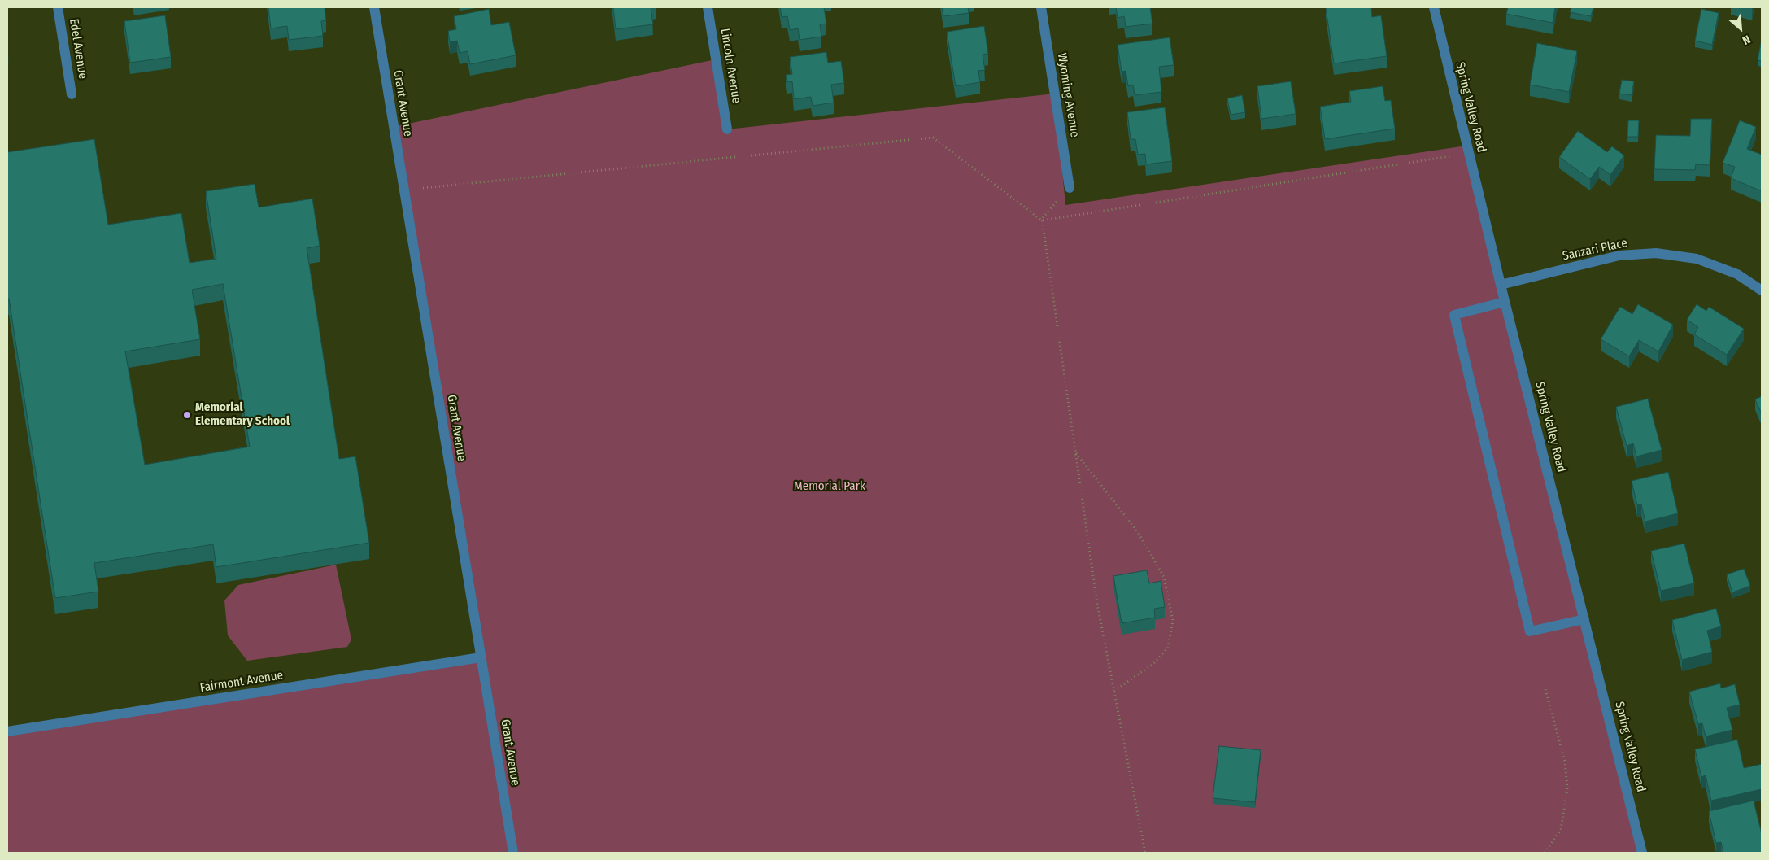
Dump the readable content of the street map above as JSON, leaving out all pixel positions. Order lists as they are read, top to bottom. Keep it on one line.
{"streets":{"street":["Edel Avenue","Lincoln Avenue","Wyoming Avenue","Grant Avenue","Spring Valley Road","Sanzari Place","Fairmont Avenue"]},"crossings":[["Grant Avenue","Fairmont Avenue"],["Spring Valley Road","Sanzari Place"]],"parks":["Memorial Park"],"places":["Memorial Elementary School"],"north":"bottom right"}
